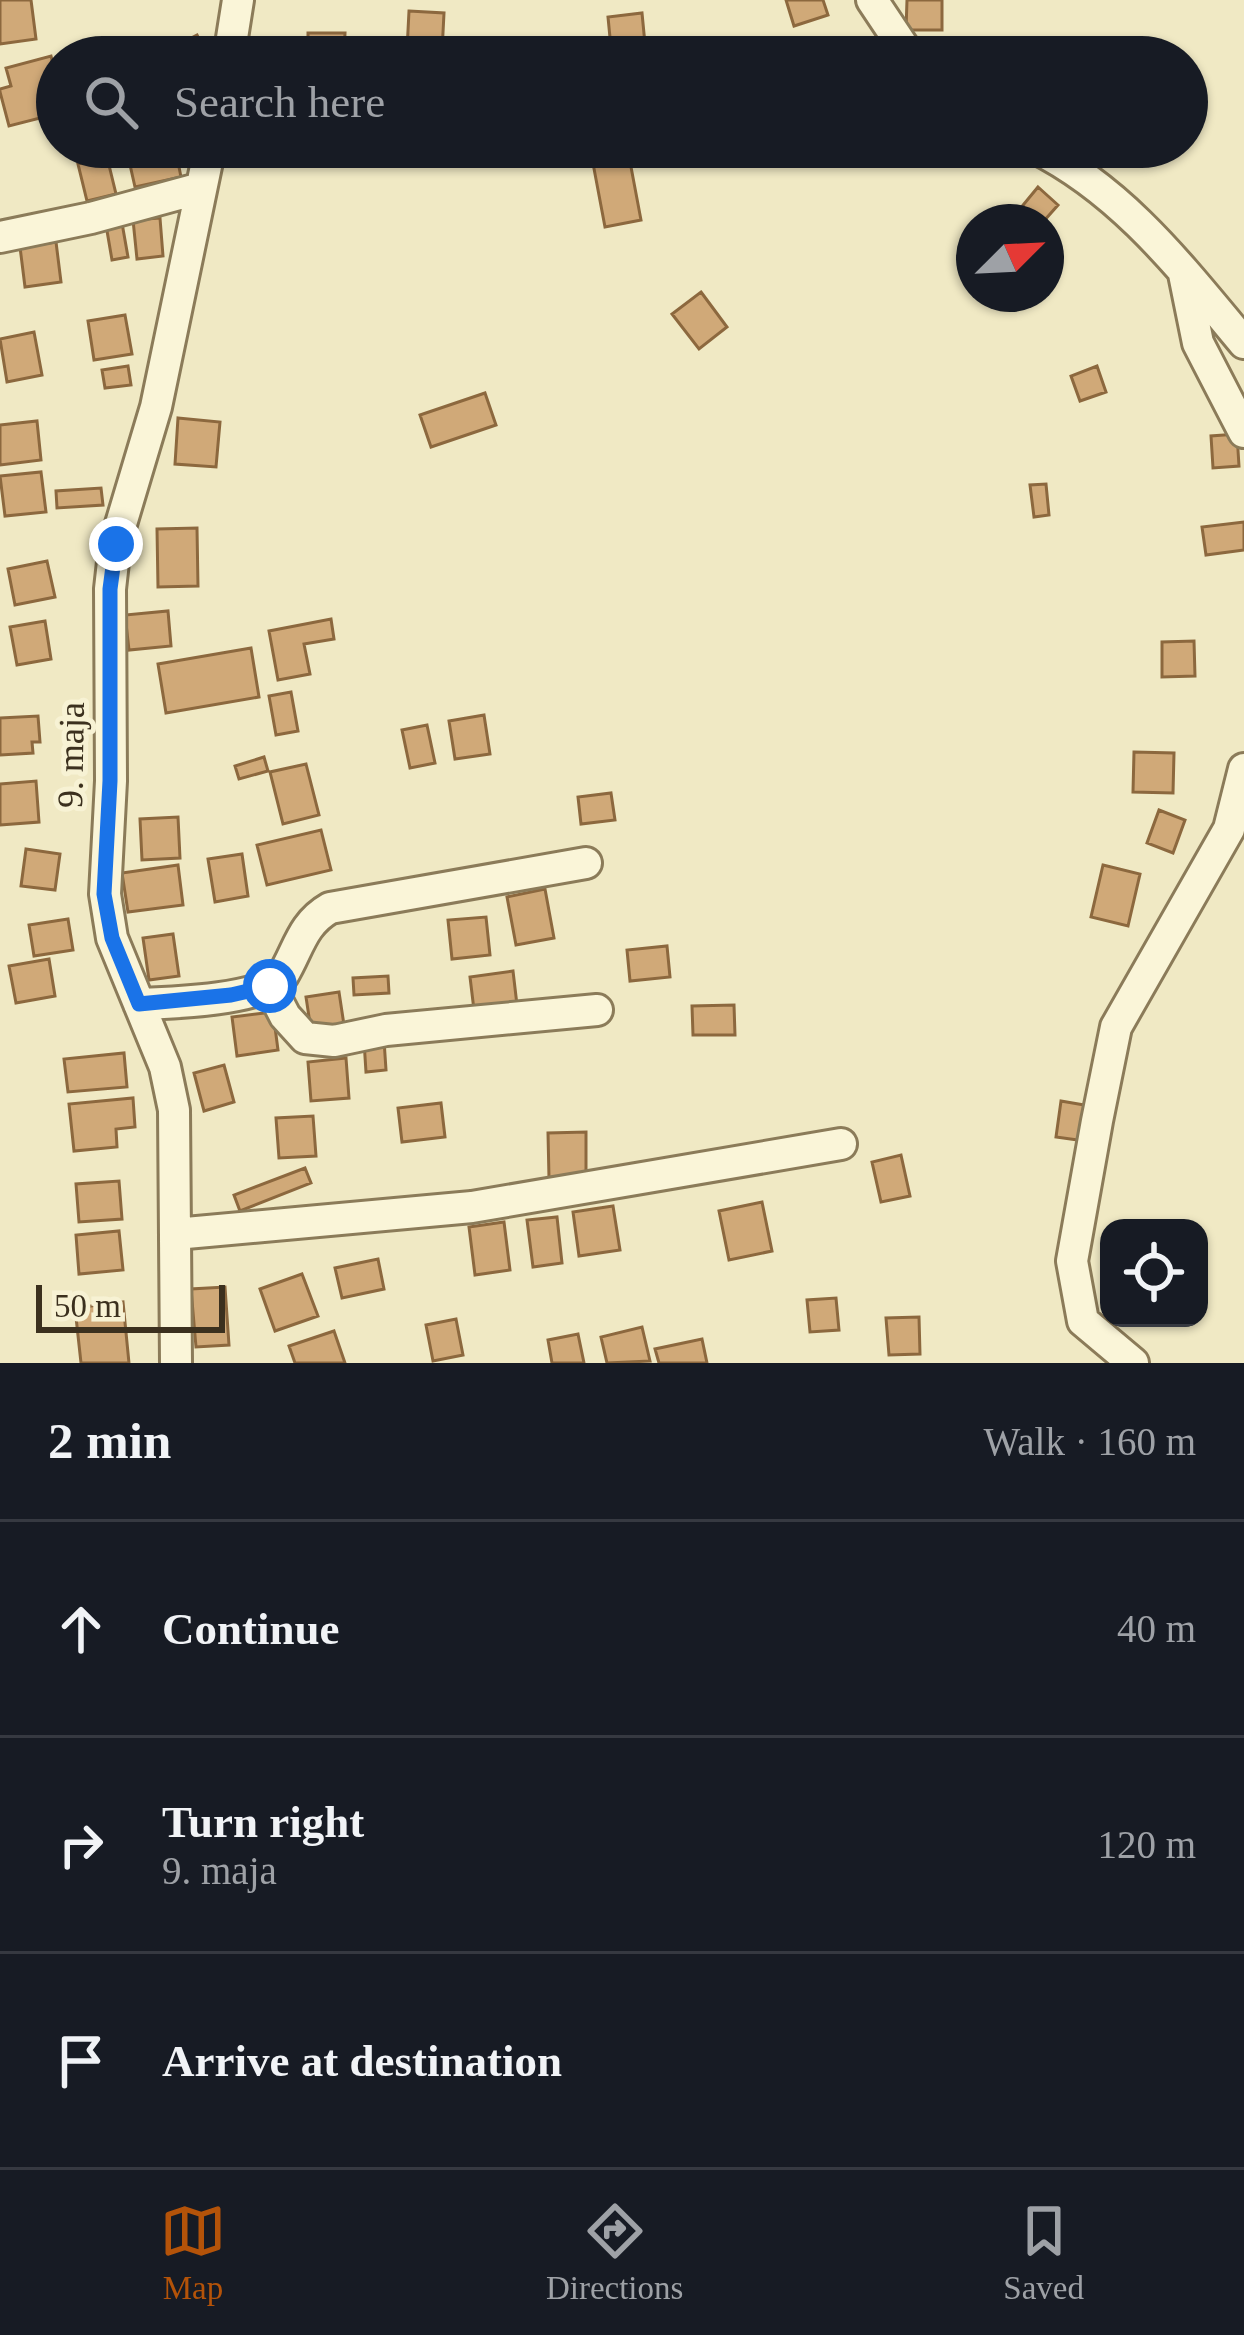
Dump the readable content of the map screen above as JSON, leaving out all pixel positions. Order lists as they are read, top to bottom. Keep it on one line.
{"streets":{"street":["9. maja"]},"scale_bar":"50 m","north":"top right","page":{"search":"Search here","scale":"50 m","heading":["2 min","Walk · 160 m"],"list":[["Continue","40 m"],["Turn right","9. maja","120 m"],"Arrive at destination"],"nav":["Map","Directions","Saved"]}}
